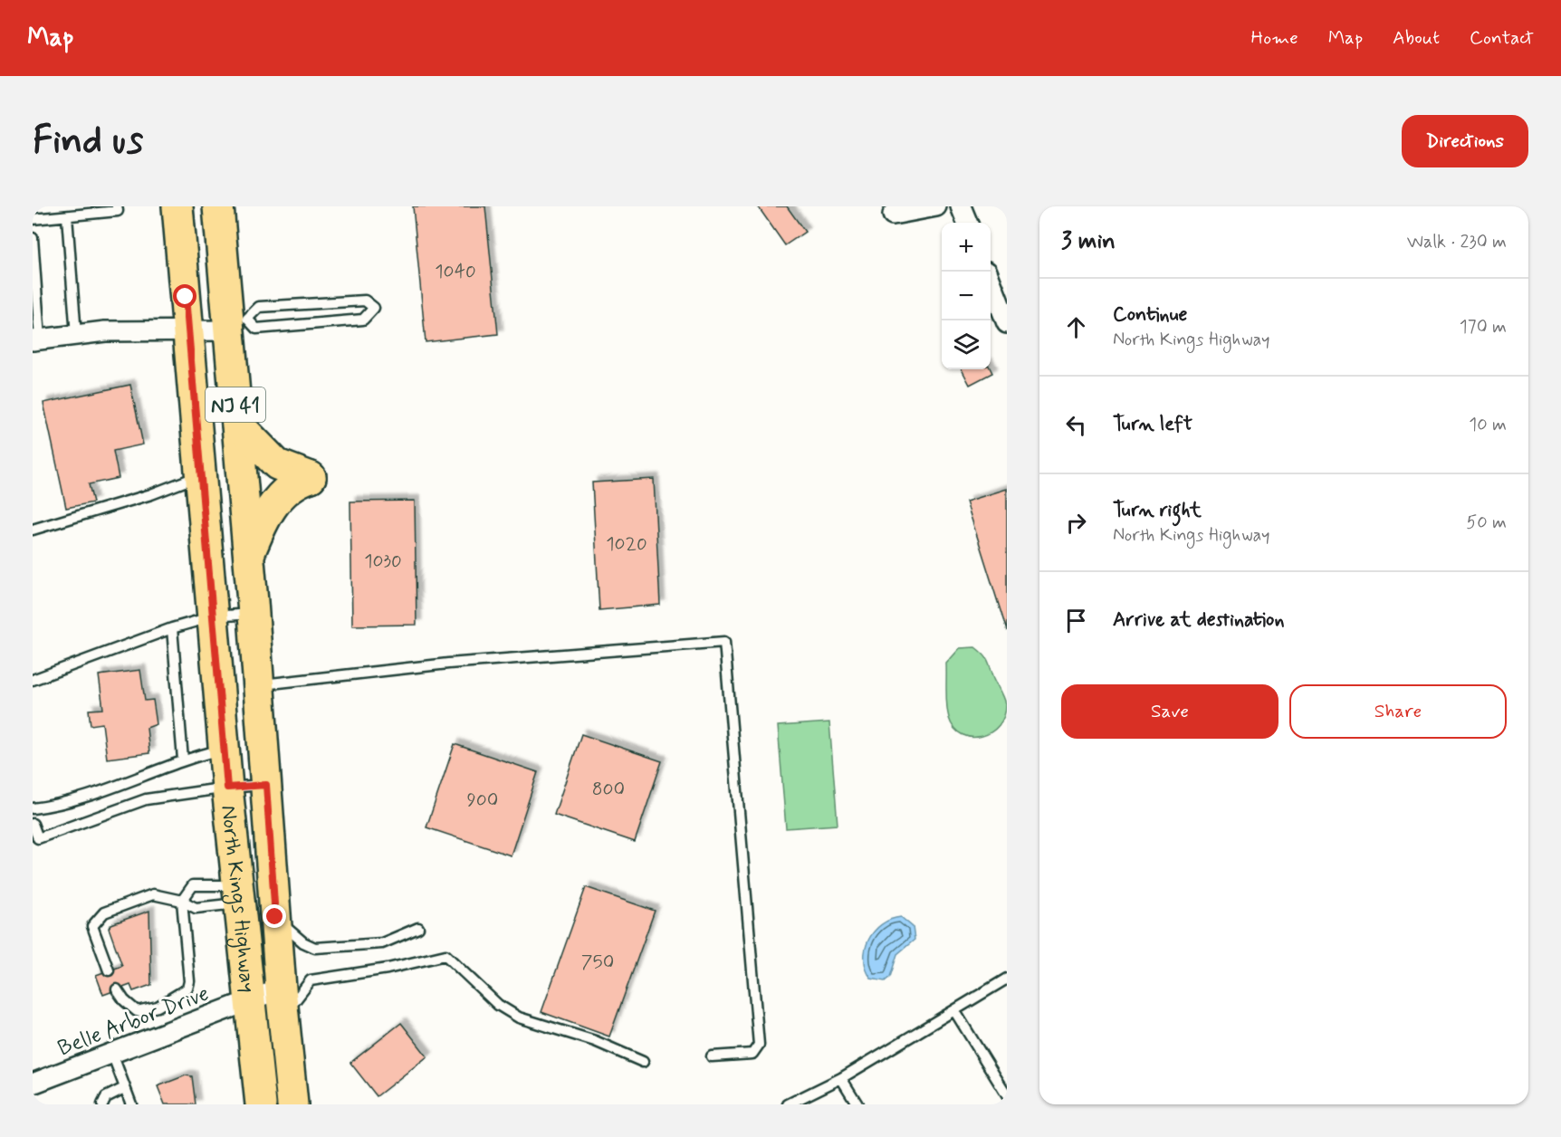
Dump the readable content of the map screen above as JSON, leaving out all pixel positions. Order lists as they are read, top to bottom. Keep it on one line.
{"streets":{"main road":["NJ 41","North Kings Highway"],"street":["Belle Arbor Drive"]},"crossings":[["North Kings Highway","Belle Arbor Drive"]],"house_numbers":["1040","1020","1030","800","900","750"],"page":{"header":"Map","nav":["Home","Map","About","Contact"],"buttons":["Directions",["Save","Share"]],"title":"Find us","heading":["3 min","Walk · 230 m"],"map_buttons":["+","−"],"list":[["Continue","North Kings Highway","170 m"],["Turn left","10 m"],["Turn right","North Kings Highway","50 m"],"Arrive at destination"]}}
